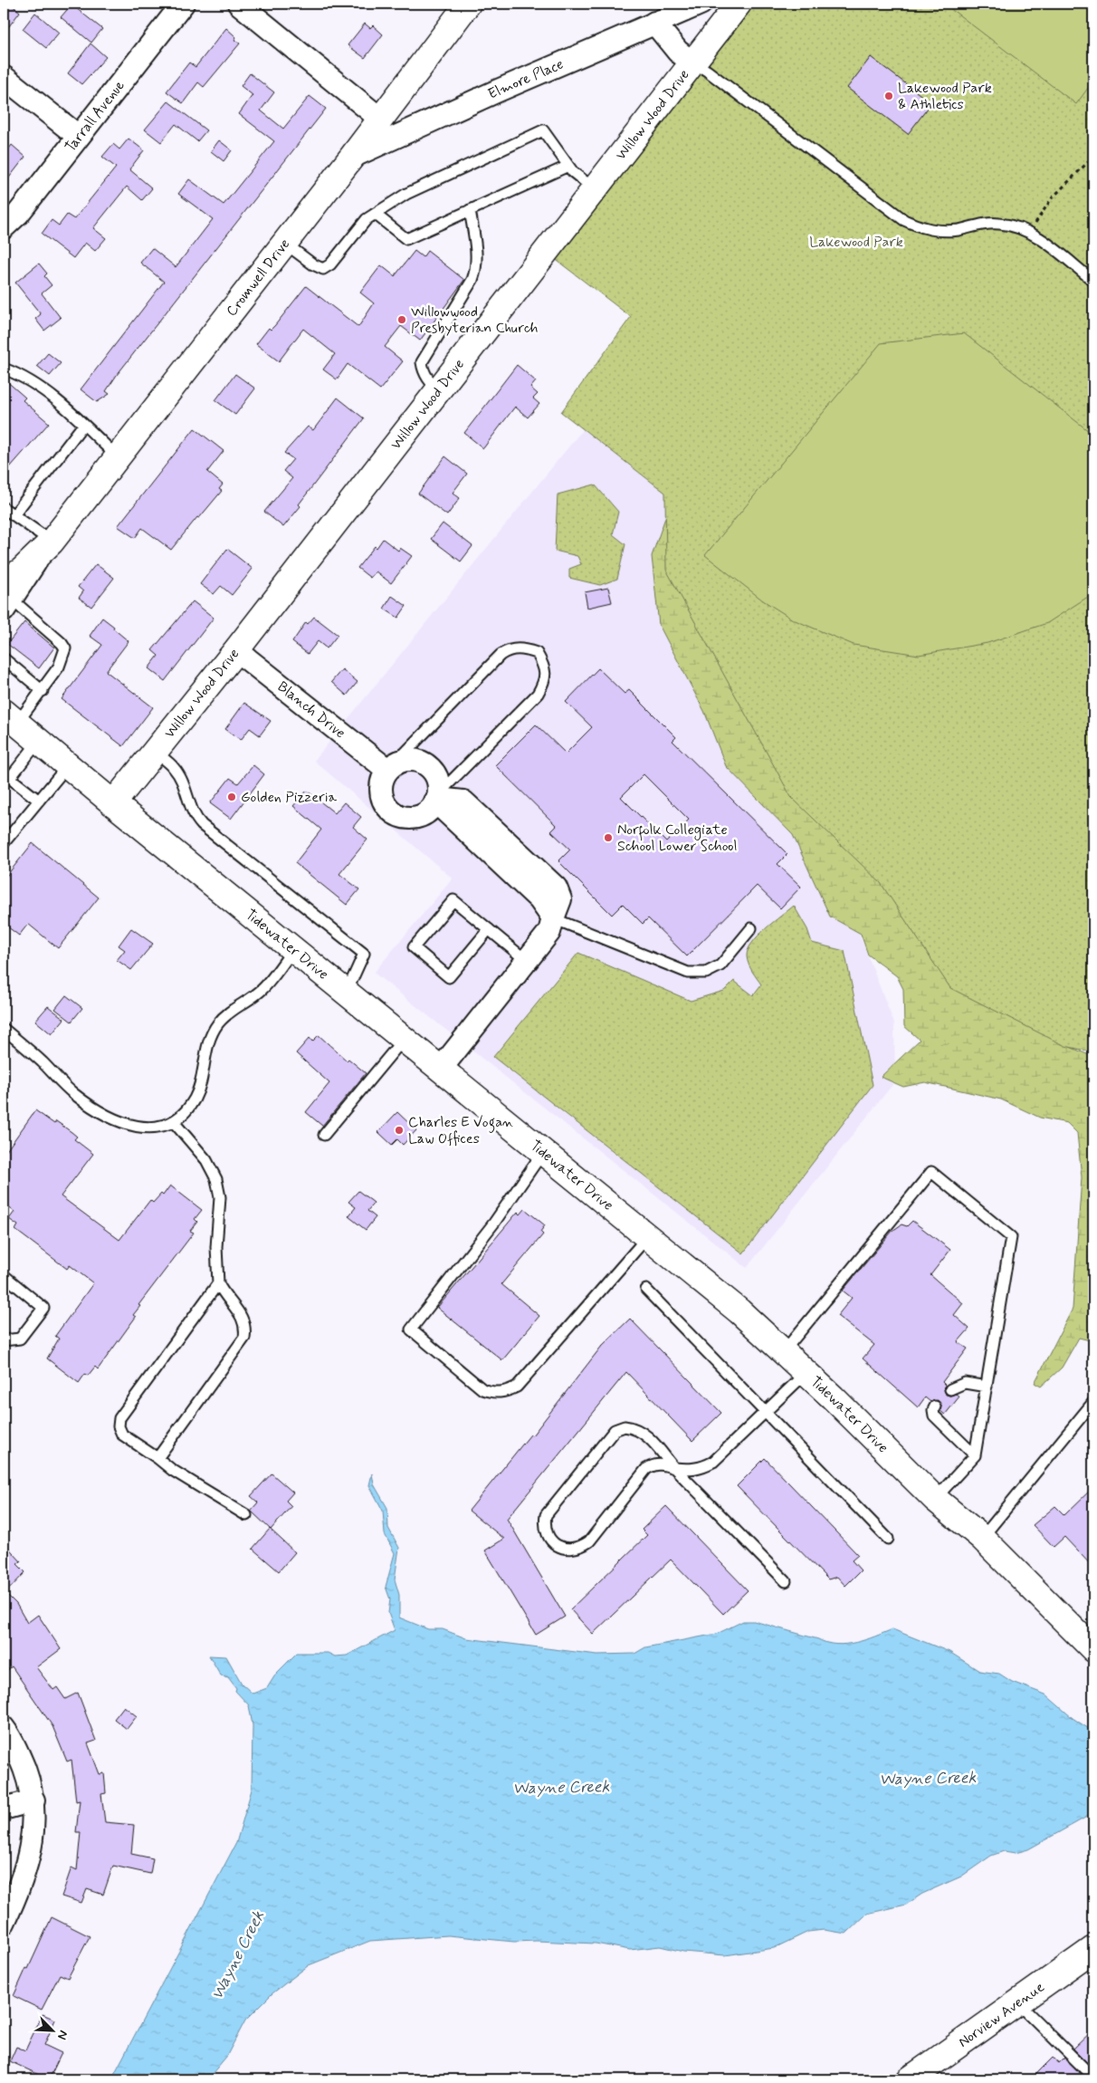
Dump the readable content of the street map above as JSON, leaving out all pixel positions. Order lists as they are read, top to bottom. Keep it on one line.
{"streets":{"main road":["Willow Wood Drive","Cromwell Drive","Tidewater Drive","Norview Avenue"],"street":["Elmore Place","Tarrall Avenue","Blanch Drive"]},"crossings":[["Elmore Place","Cromwell Drive"],["Willow Wood Drive","Blanch Drive"],["Willow Wood Drive","Tidewater Drive"]],"water":["Wayne Creek"],"parks":["Lakewood Park"],"places":["Lakewood Park & Athletics","Willowwood Presbyterian Church","Golden Pizzeria","Norfolk Collegiate School Lower School","Charles E Vogan Law Offices"],"north":"bottom right"}
